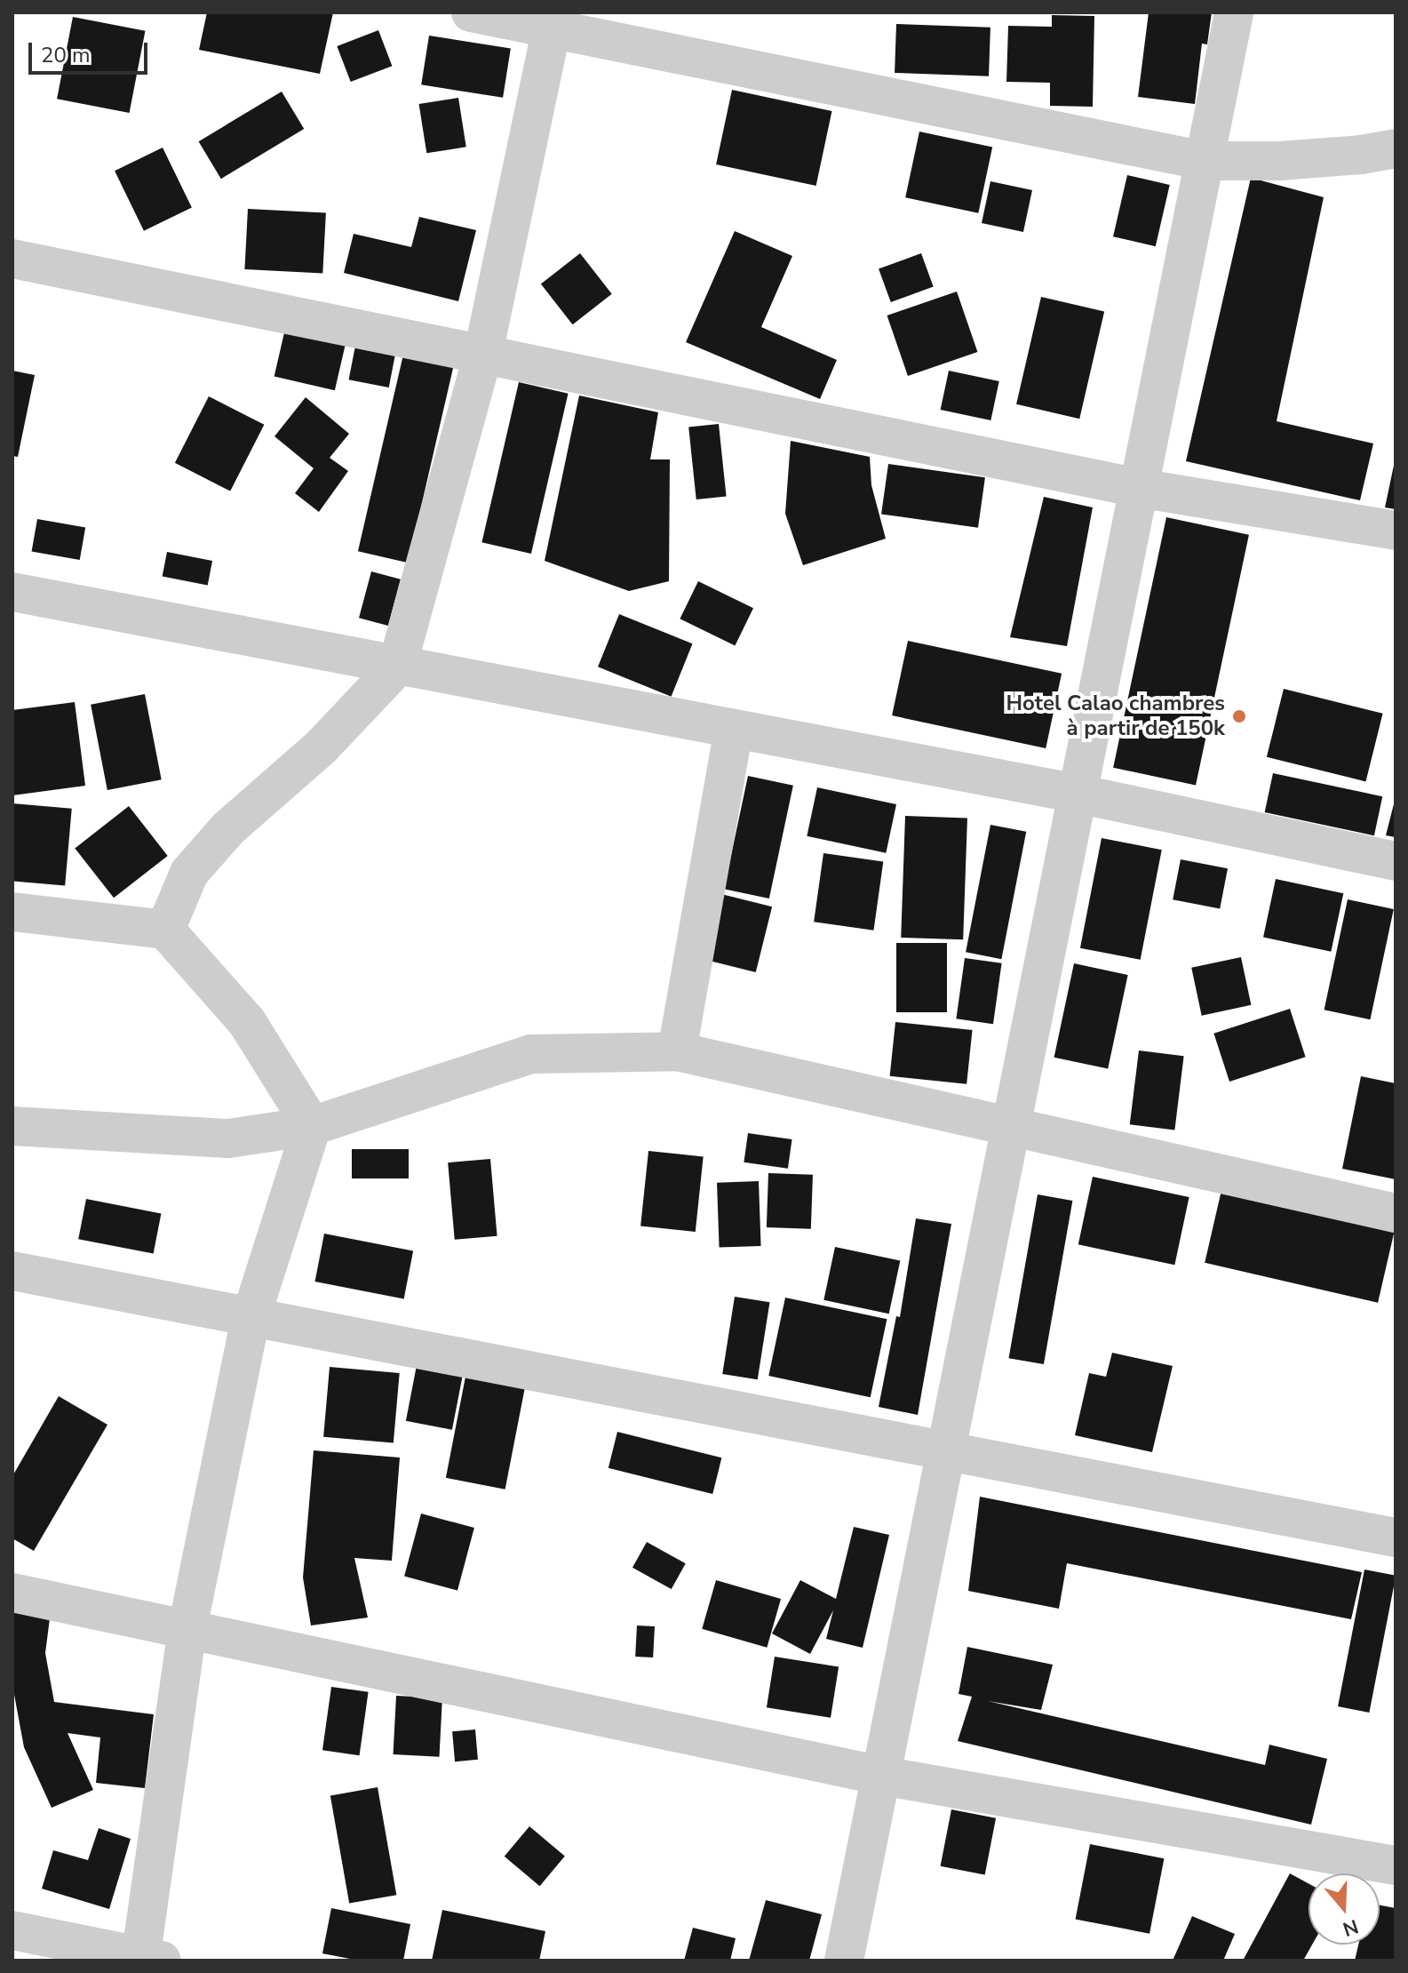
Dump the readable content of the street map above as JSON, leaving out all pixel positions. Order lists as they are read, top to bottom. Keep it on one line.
{"places":["Hotel Calao chambres à partir de 150k"],"scale_bar":"20 m","north":"bottom"}
